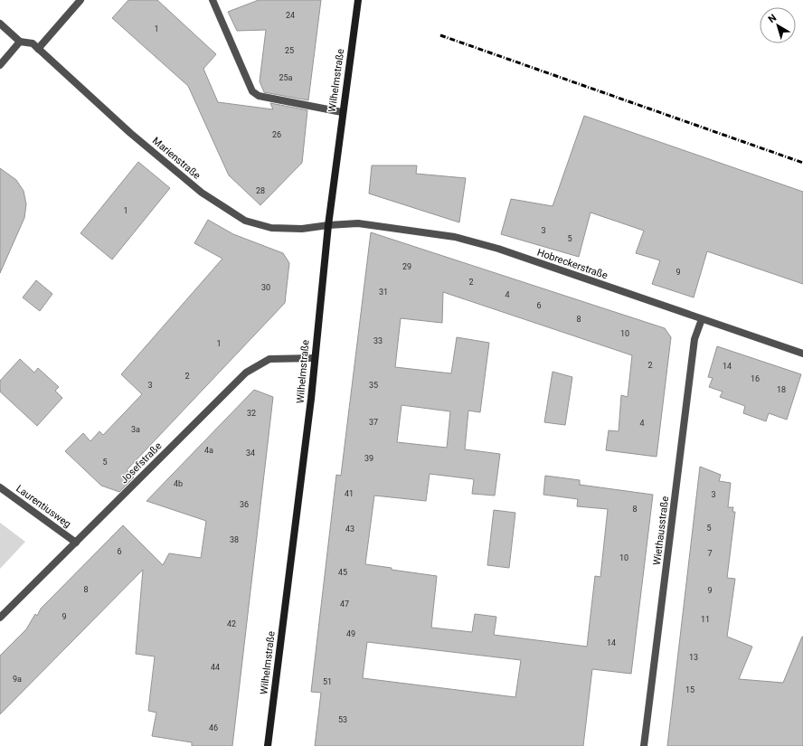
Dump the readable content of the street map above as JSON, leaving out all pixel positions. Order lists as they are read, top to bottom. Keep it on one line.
{"streets":{"main road":["Wilhelmstraße"],"street":["Marienstraße","Hobreckerstraße","Josefstraße","Laurentiusweg","Wiethausstraße"]},"crossings":[["Wilhelmstraße","Marienstraße"],["Wilhelmstraße","Hobreckerstraße"],["Wilhelmstraße","Josefstraße"],["Marienstraße","Hobreckerstraße"],["Hobreckerstraße","Wiethausstraße"],["Josefstraße","Laurentiusweg"]],"house_numbers":["24","1","25","25a","26","28","1","3","5","29","9","2","30","31","4","6","8","10","33","1","2","14","2","16","3","35","18","32","37","4","3a","4a","34","39","5","4b","41","3","36","8","5","43","38","6","7","10","45","8","9","47","9","11","42","49","14","13","44","9a","51","15","53","46"],"north":"top left"}
